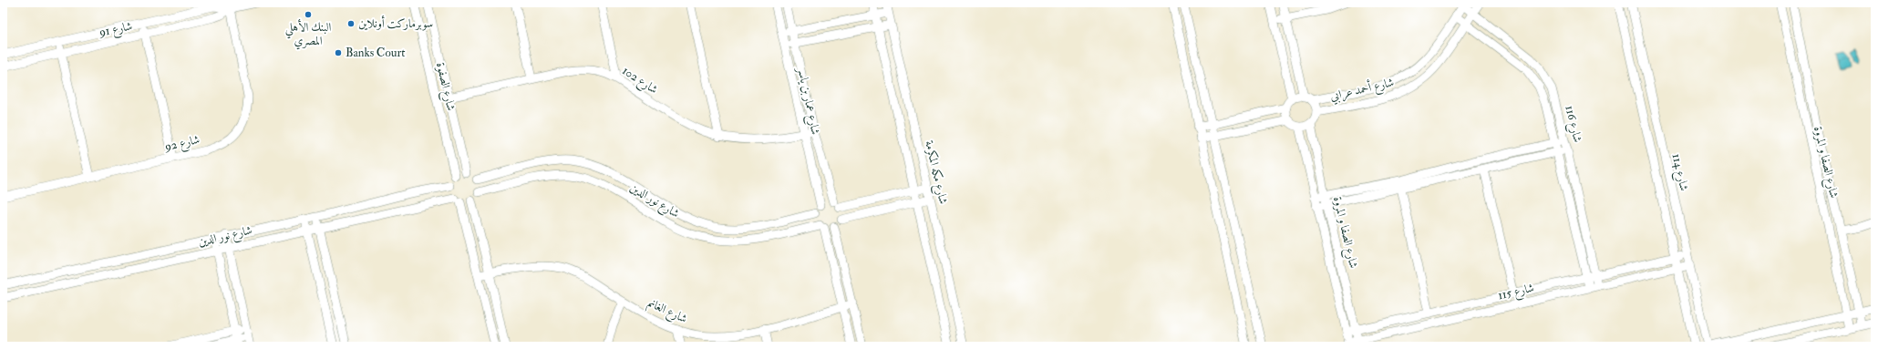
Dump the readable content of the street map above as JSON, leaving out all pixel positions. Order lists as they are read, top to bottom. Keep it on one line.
{"streets":{"street":["شارع 91","شارع 102","شارع الصفوة","شارع أحمد عرابي","شارع عمار بن ياسر","شارع 116","شارع 92","شارع الصفا و المروة","شارع مكه المكرمة","شارع 114","شارع نور الدين","شارع 115","شارع الغانم"]},"crossings":[["شارع 91","شارع 92"],["شارع 102","شارع الصفوة"],["شارع 102","شارع عمار بن ياسر"],["شارع الصفوة","شارع نور الدين"],["شارع أحمد عرابي","شارع 116"],["شارع أحمد عرابي","شارع الصفا و المروة"],["شارع عمار بن ياسر","شارع نور الدين"],["شارع 116","شارع 115"],["شارع الصفا و المروة","شارع 115"],["شارع 114","شارع 115"]],"places":["البنك الأهلي المصري","سوبرماركت أونلاين","Banks Court"]}
